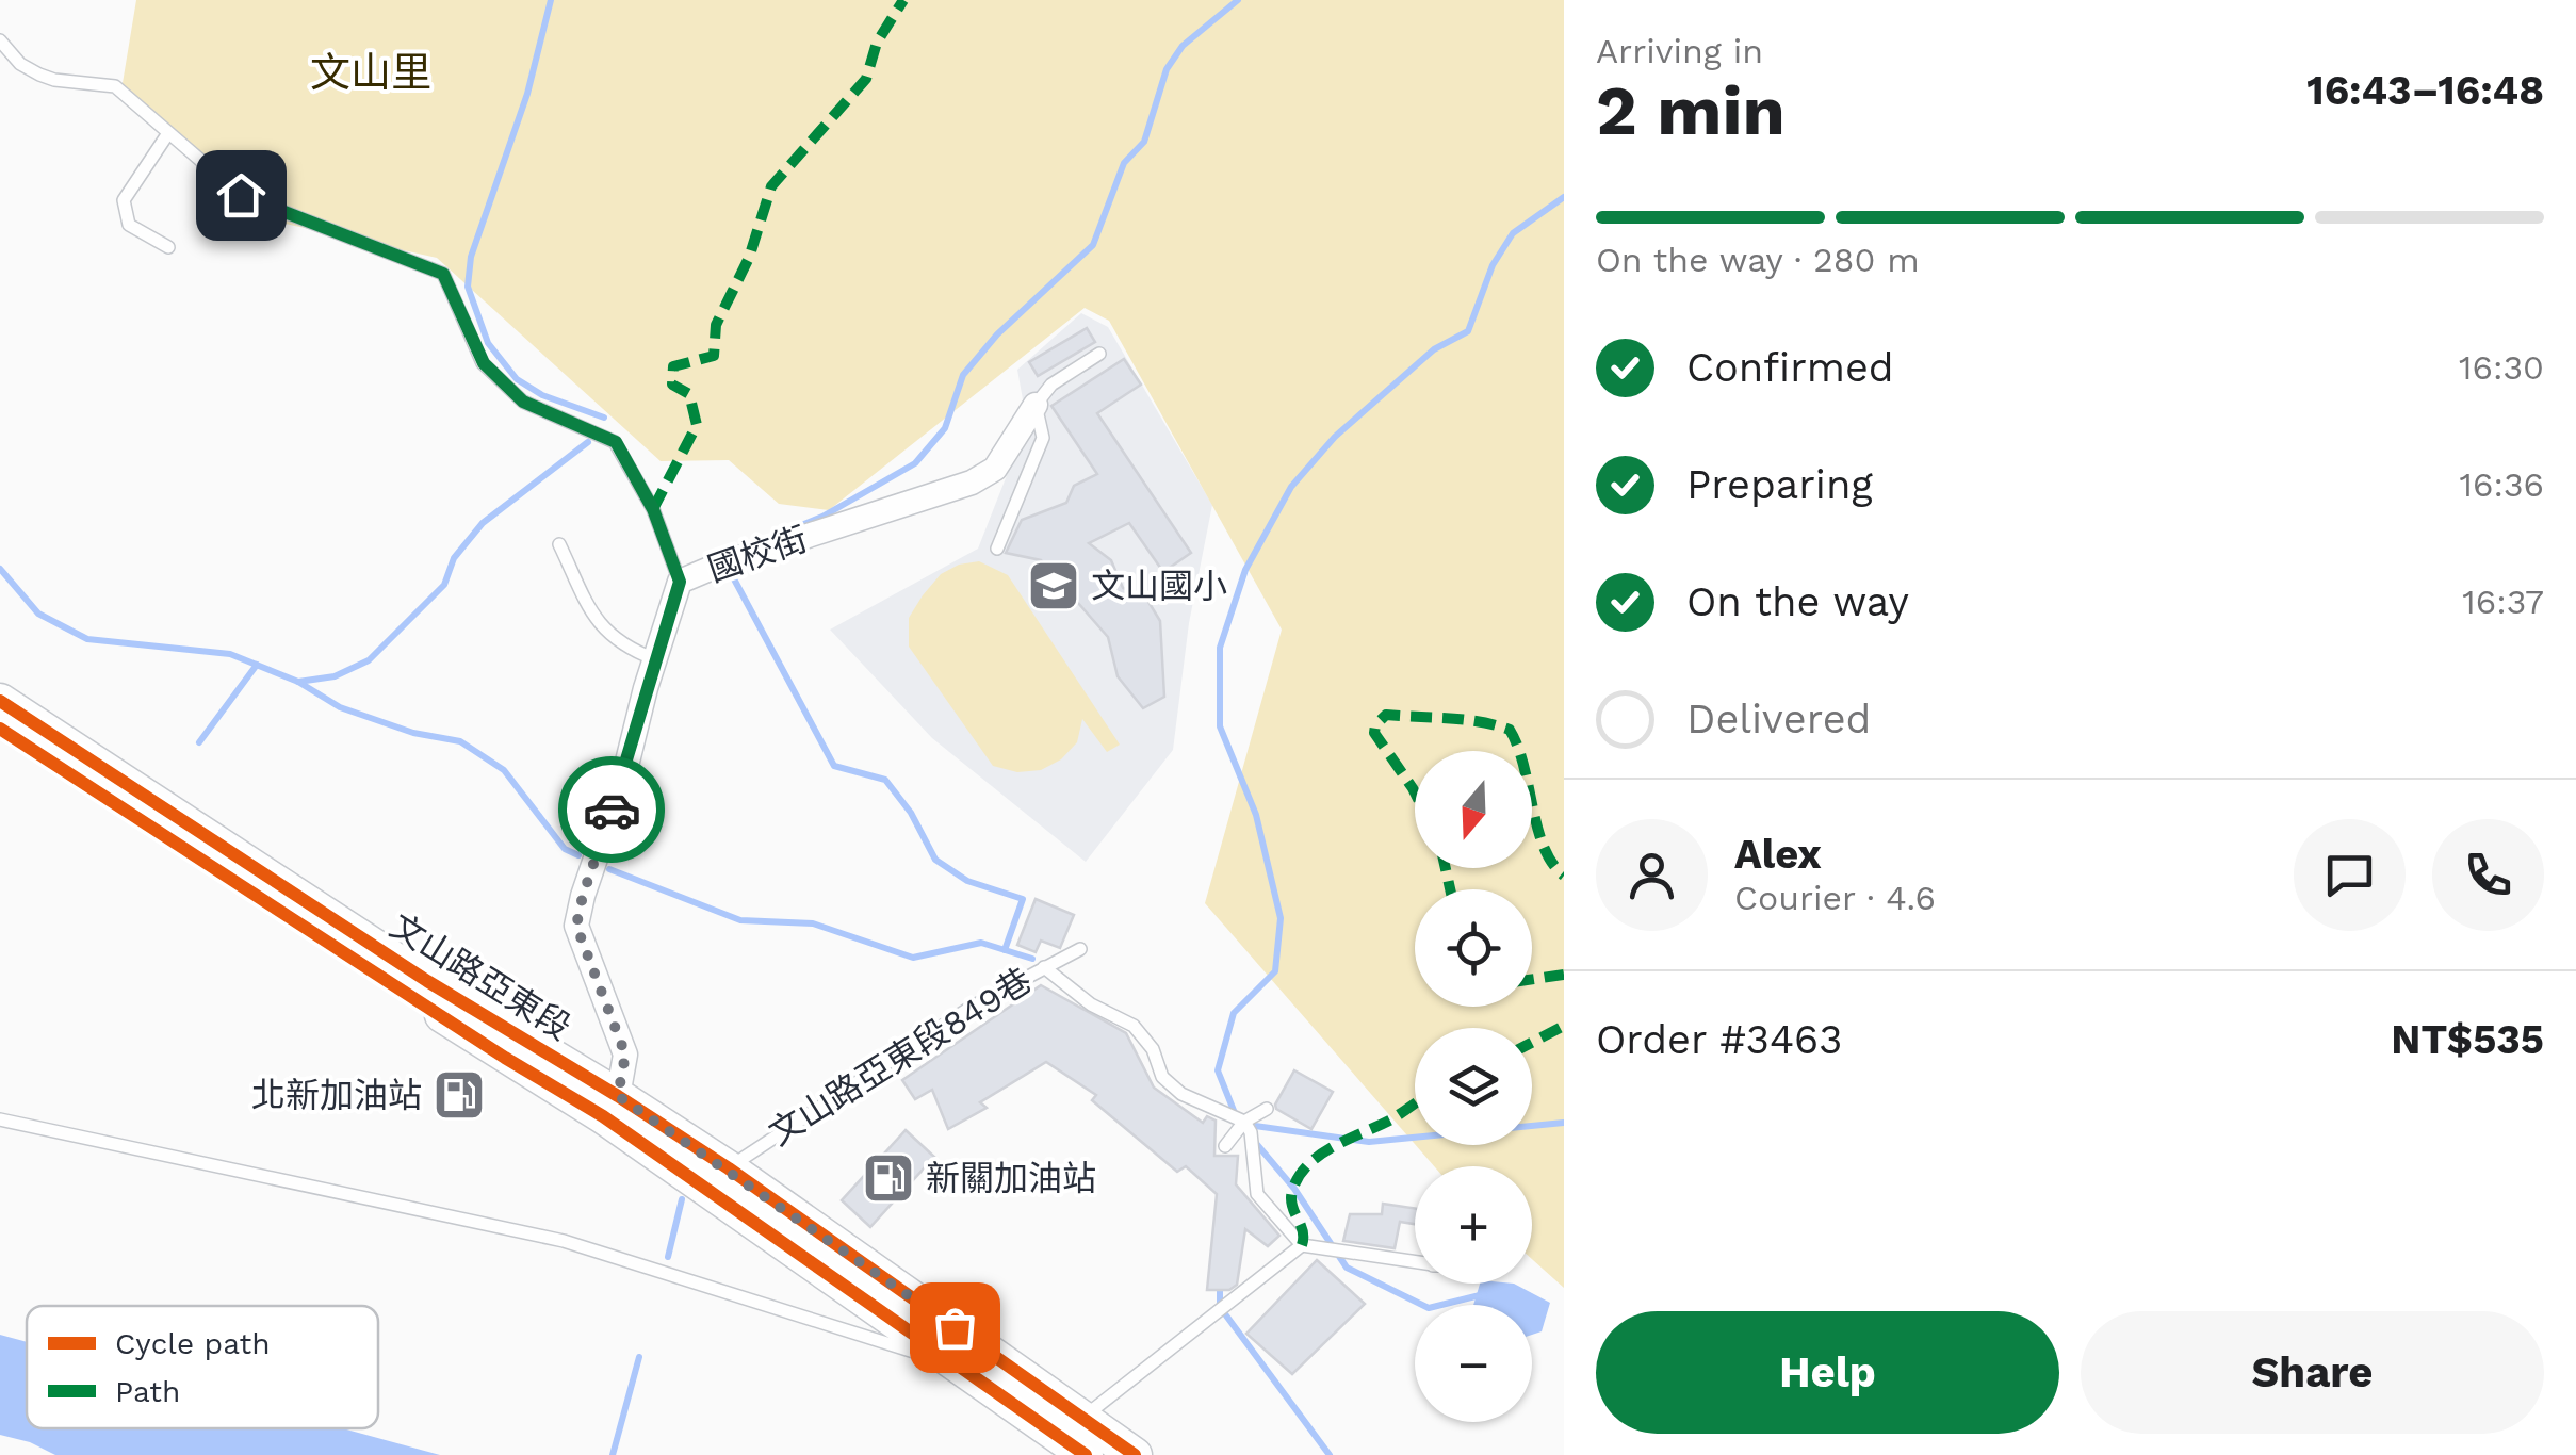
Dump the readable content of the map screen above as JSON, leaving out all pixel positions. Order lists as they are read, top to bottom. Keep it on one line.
{"streets":{"main road":["文山路亞東段"],"street":["國校街"],"lane":["文山路亞東段849巷"]},"crossings":[["國校街","文山路亞東段"],["文山路亞東段","文山路亞東段849巷"]],"districts":["文山里"],"places":{"school or university":["文山國小"],"fuel station":["北新加油站","新關加油站"]},"legend":["Cycle path","Path"],"north":"bottom","page":{"heading":["2 min","Arriving in","16:43–16:48"],"panel":["Alex","Courier · 4.6","Order #3463","NT$535"],"bar":"On the way · 280 m","list":[["Confirmed","16:30"],["Preparing","16:36"],["On the way","16:37"],"Delivered"],"map_buttons":["+","−"],"buttons":["Help","Share"]}}
